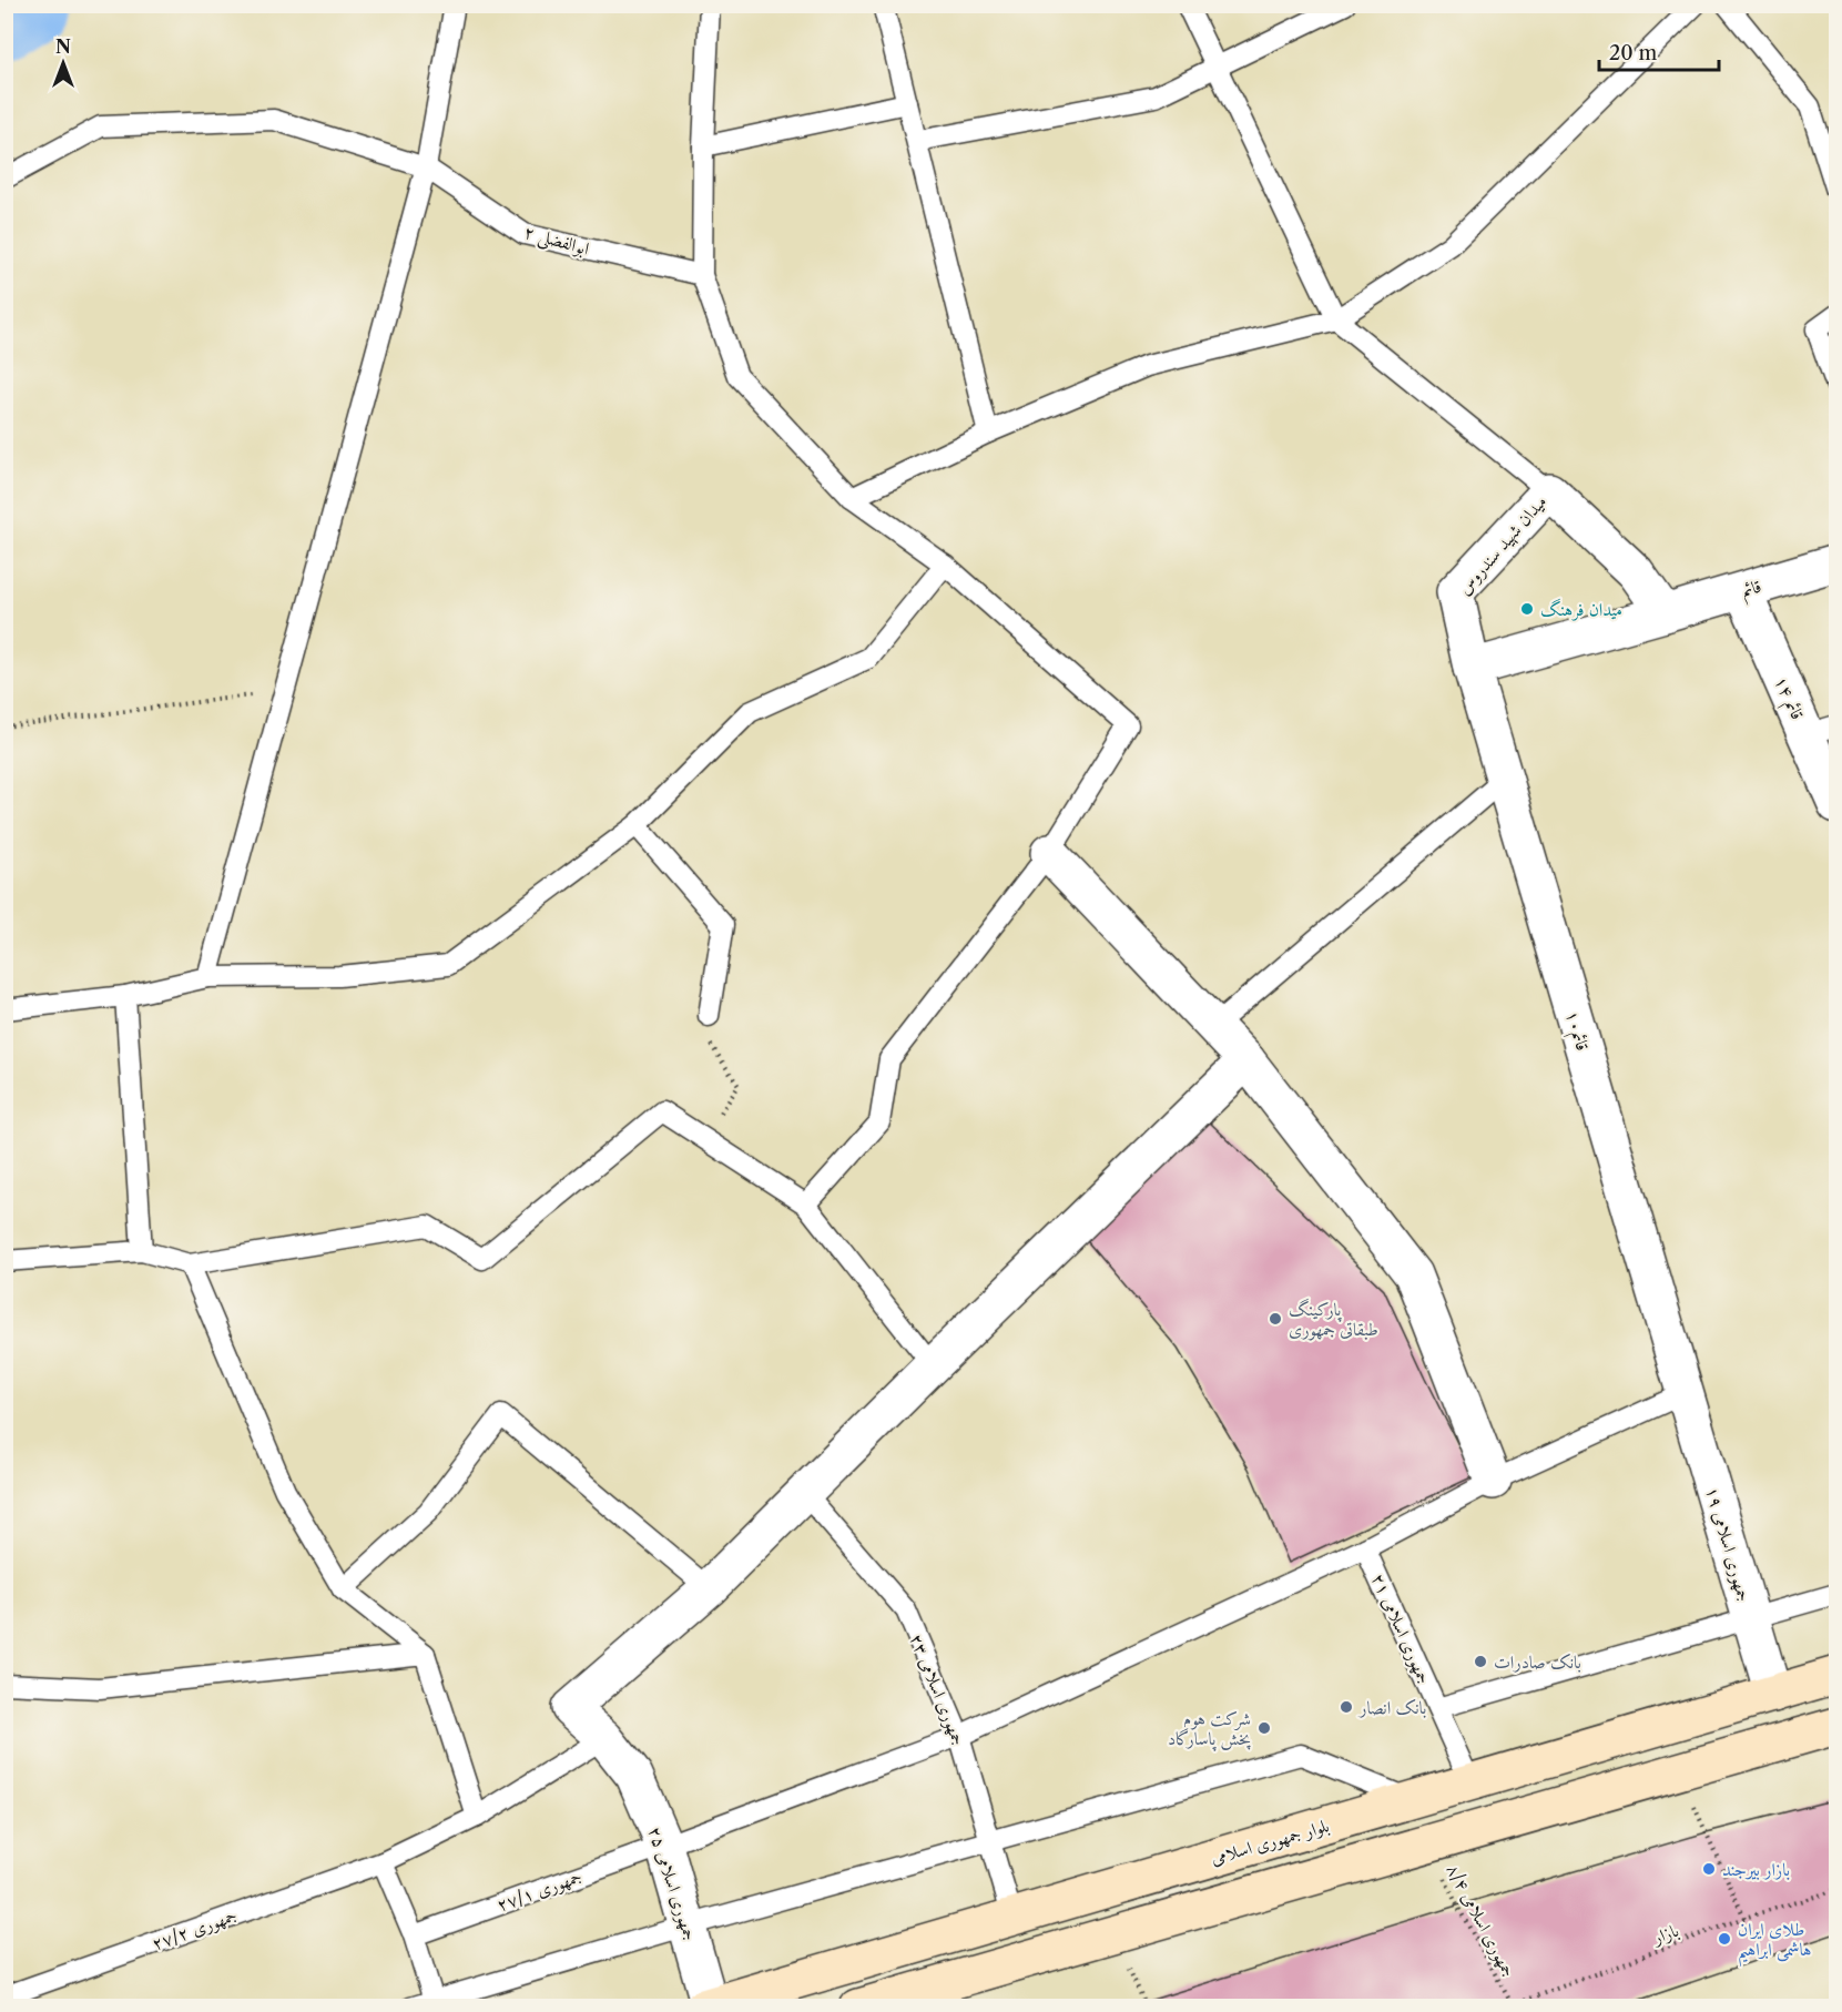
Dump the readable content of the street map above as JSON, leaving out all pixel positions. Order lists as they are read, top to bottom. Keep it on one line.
{"streets":{"main road":["بلوار جمهوری اسلامی"],"street":["میدان شهید سندروس","قائم","قائم ۱۴","قائم۱۰","جمهوری اسلامی ۱۹","جمهوری اسلامی ۲۵"],"lane":["ابوالفضلی ۲","جمهوری اسلامی ۲۱","جمهوری اسلامی ۲۳","جمهوری ۲۷/۱","جمهوری ۲۷/۲"],"path":["جمهوری اسلامی ۸/۴","بازار"]},"crossings":[["میدان شهید سندروس","قائم"],["میدان شهید سندروس","قائم۱۰"],["قائم","قائم ۱۴"],["قائم۱۰","جمهوری اسلامی ۱۹"],["قائم۱۰","جمهوری ۲۷/۱"],["جمهوری اسلامی ۱۹","بلوار جمهوری اسلامی"],["جمهوری اسلامی ۱۹","جمهوری ۲۷/۱"],["جمهوری اسلامی ۲۱","بلوار جمهوری اسلامی"],["جمهوری اسلامی ۲۱","جمهوری ۲۷/۱"],["جمهوری اسلامی ۲۳","بلوار جمهوری اسلامی"],["جمهوری اسلامی ۲۳","جمهوری ۲۷/۱"],["بلوار جمهوری اسلامی","جمهوری اسلامی ۲۵"],["جمهوری اسلامی ۲۵","جمهوری ۲۷/۱"],["جمهوری اسلامی ۲۵","جمهوری ۲۷/۲"],["جمهوری اسلامی ۸/۴","بازار"]],"places":["میدان فرهنگ","پارکینگ طبقاتی جمهوری","بانک صادرات","بانک انصار","شرکت هوم پخش پاسارگاد","بازار بیرجند","طلای ایران هاشمی ابراهیم"],"scale_bar":"20 m","north":"top"}
